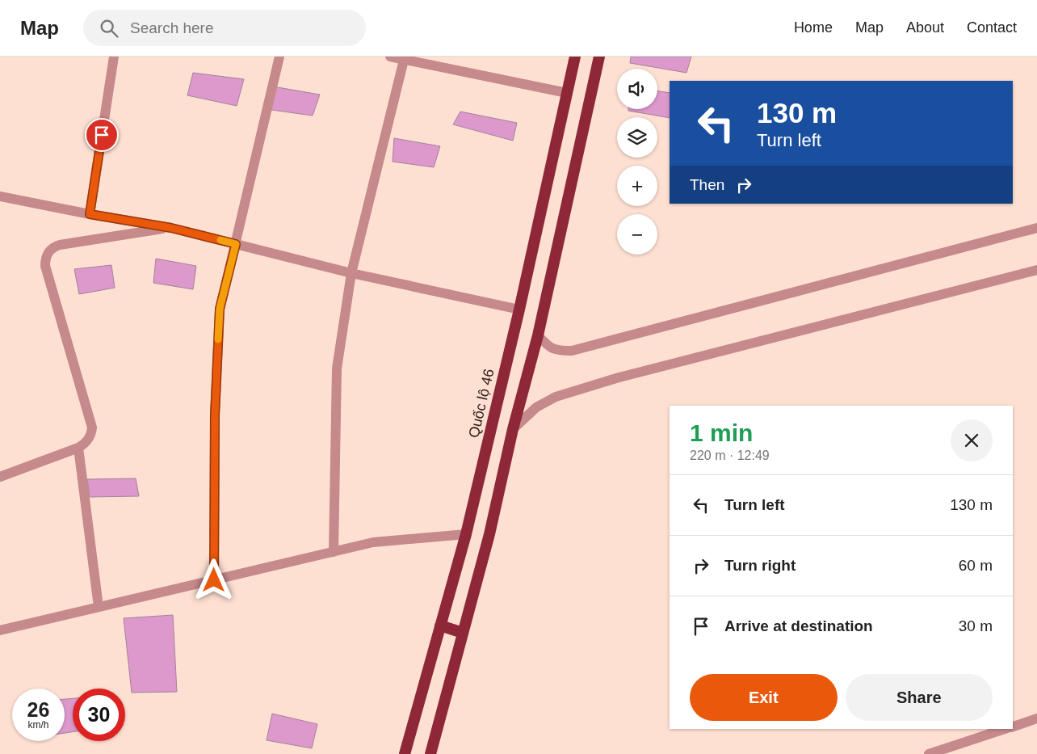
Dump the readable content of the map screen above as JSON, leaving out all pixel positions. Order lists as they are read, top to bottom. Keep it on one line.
{"streets":{"highway":["Quốc lộ 46"]},"page":{"header":"Map","search":"Search here","nav":["Home","Map","About","Contact"],"map_buttons":["+","−"],"turn":["130 m","Turn left"],"then":"Then","heading":["1 min","220 m · 12:49"],"list":[{"name":"Turn left","value":"130 m"},{"name":"Turn right","value":"60 m"},{"name":"Arrive at destination","value":"30 m"}],"buttons":["Exit","Share"],"speed":"26 km/h","limit":"30"}}
